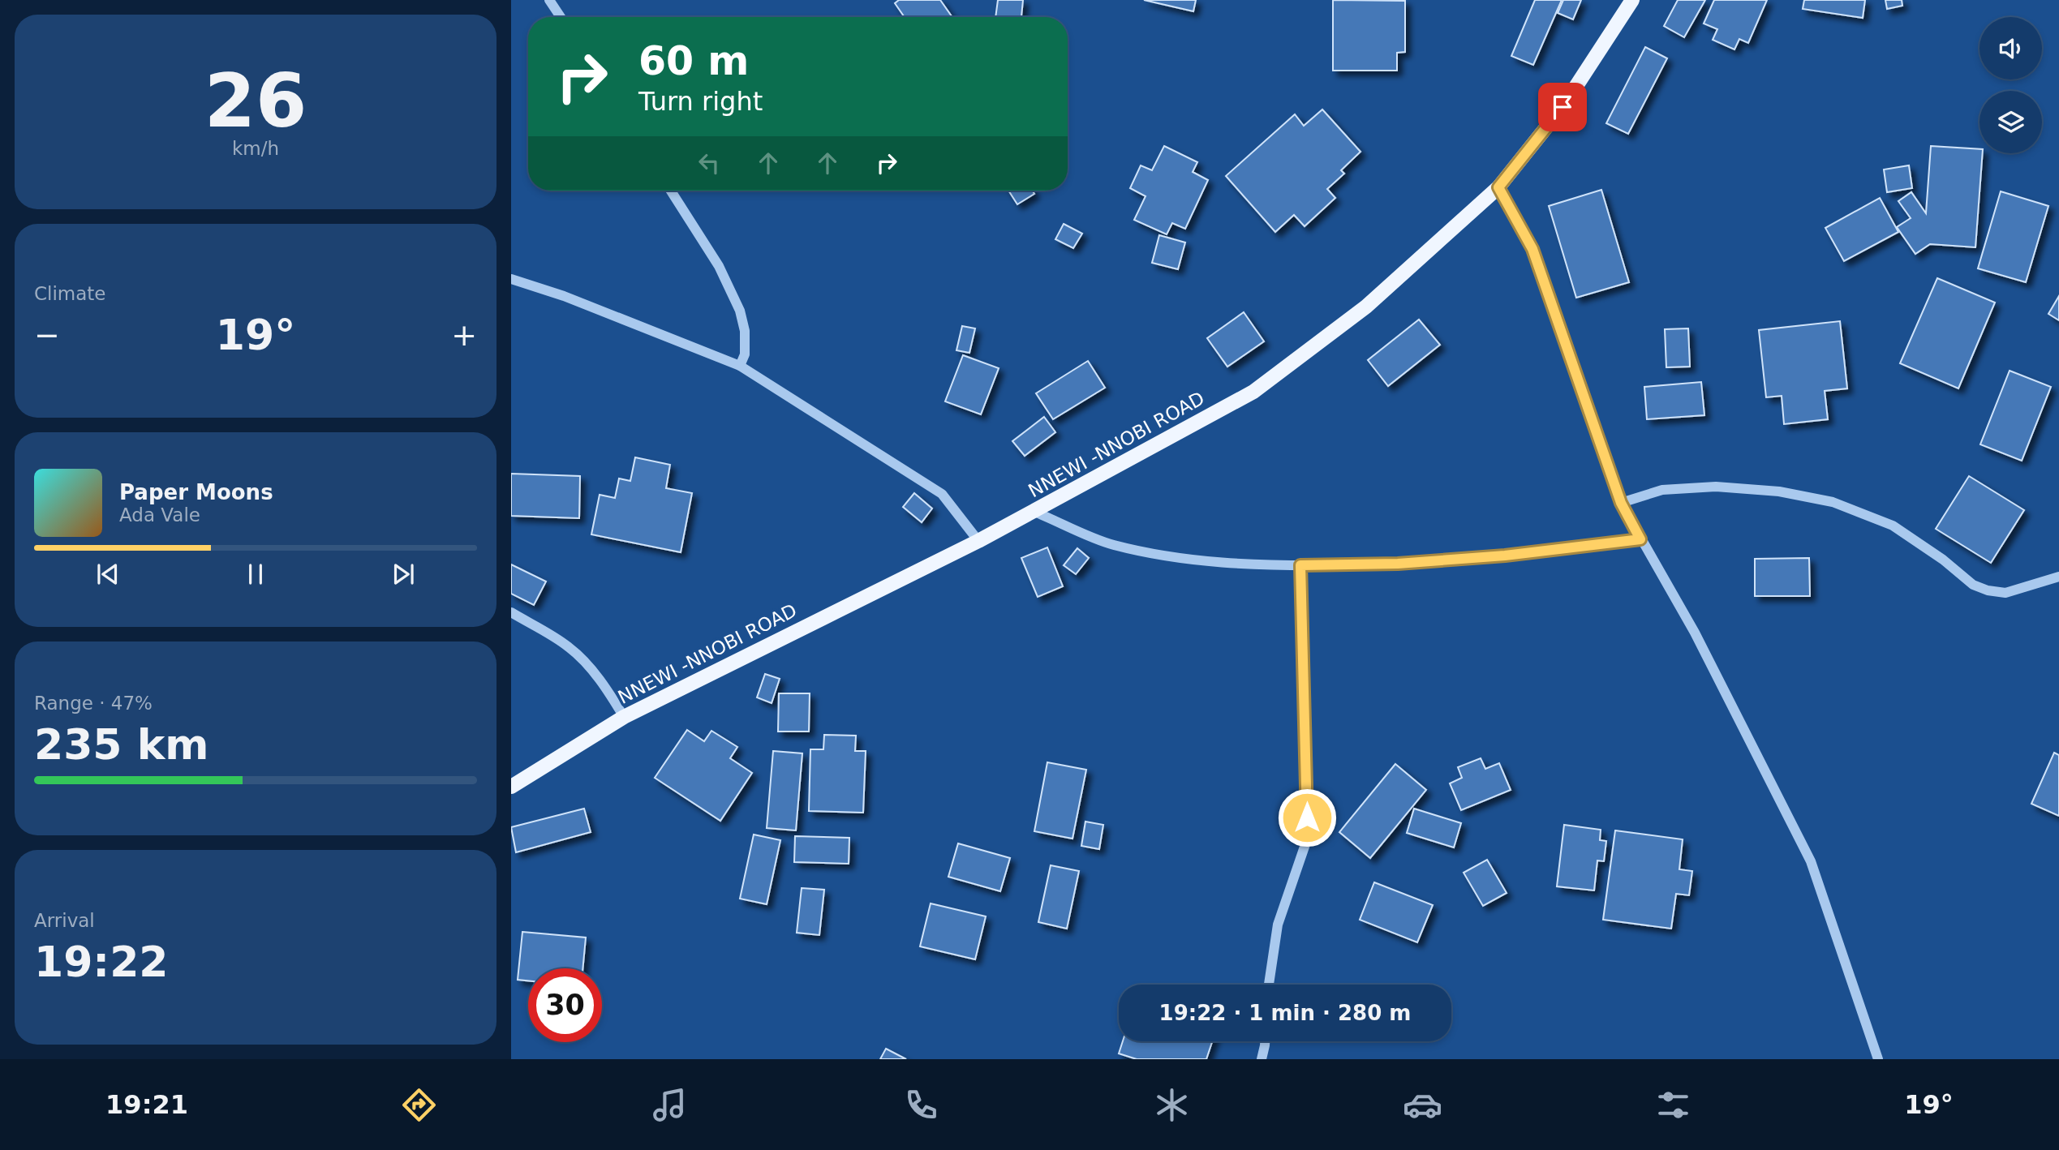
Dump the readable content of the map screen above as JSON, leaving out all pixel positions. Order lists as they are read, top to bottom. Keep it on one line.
{"streets":{"main road":["NNEWI -NNOBI ROAD"]},"page":{"tile":[["26","km/h"],"Climate",["Range · 47%","235 km"],["Arrival","19:22"]],"turn":["60 m","Turn right"],"heat":["−","19°","+"],"song":["Paper Moons","Ada Vale"],"limit":"30","trip":"19:22 · 1 min · 280 m","tabs":["19:21","19°"]}}
